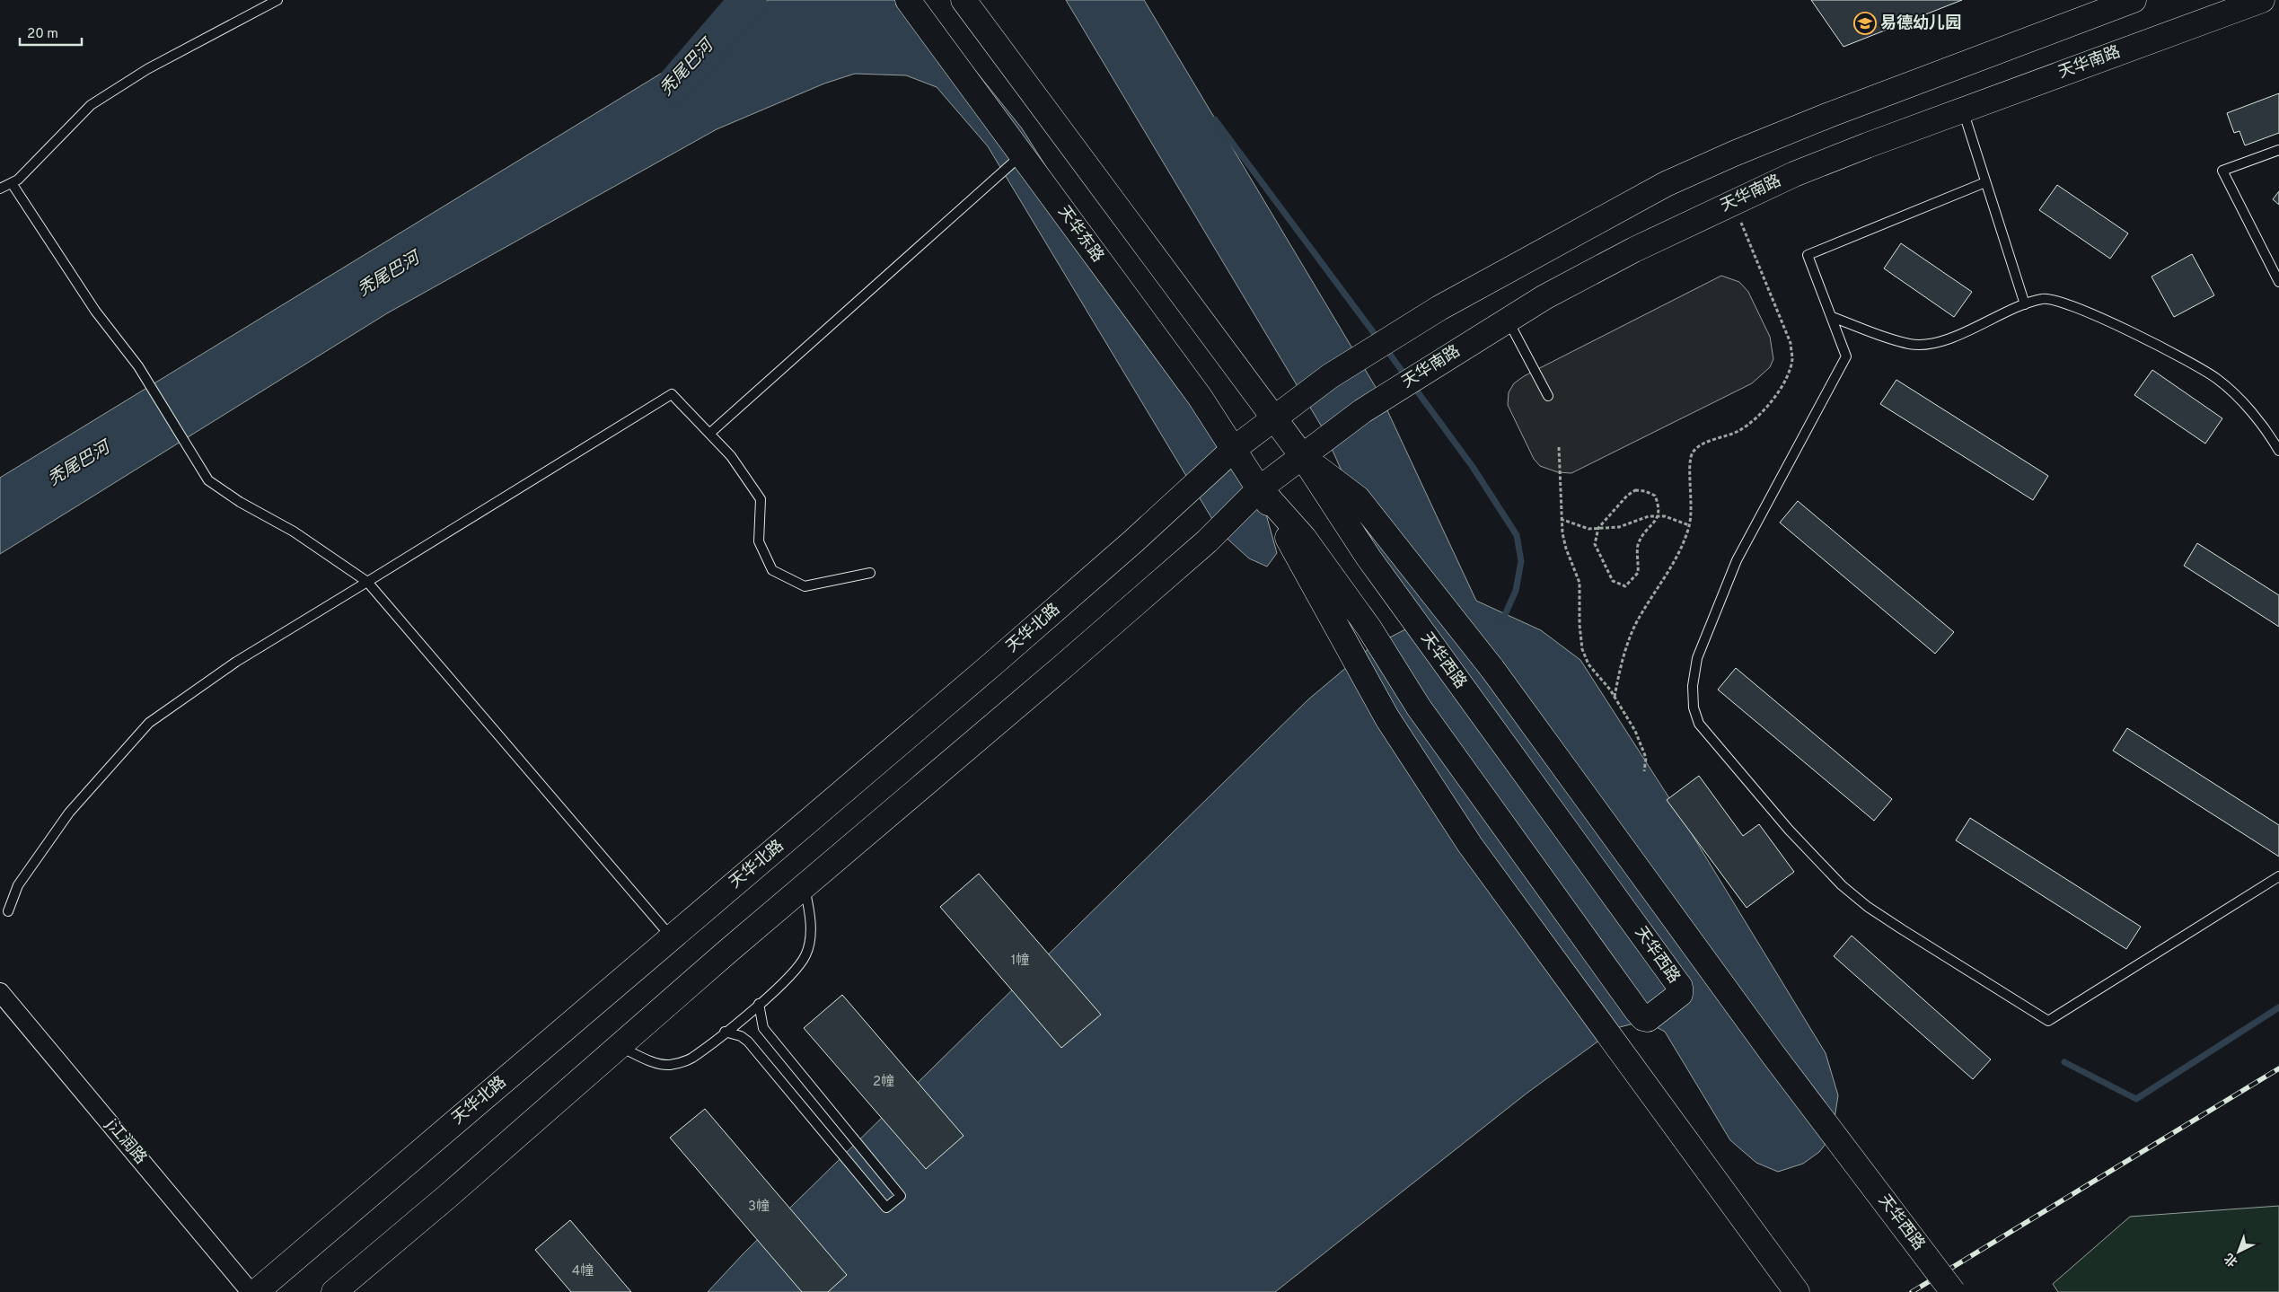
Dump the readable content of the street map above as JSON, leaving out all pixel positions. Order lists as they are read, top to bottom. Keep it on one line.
{"streets":{"main road":["天华南路","天华东路","天华北路","天华西路"],"street":["j江润路"]},"crossings":[["天华南路","天华东路"],["天华南路","天华西路"],["天华东路","天华北路"],["天华东路","天华西路"]],"water":["秃尾巴河"],"places":{"school or university":["易德幼儿园"]},"house_numbers":["1幢","2幢","3幢","4幢"],"scale_bar":"20 m","north":"bottom left"}
